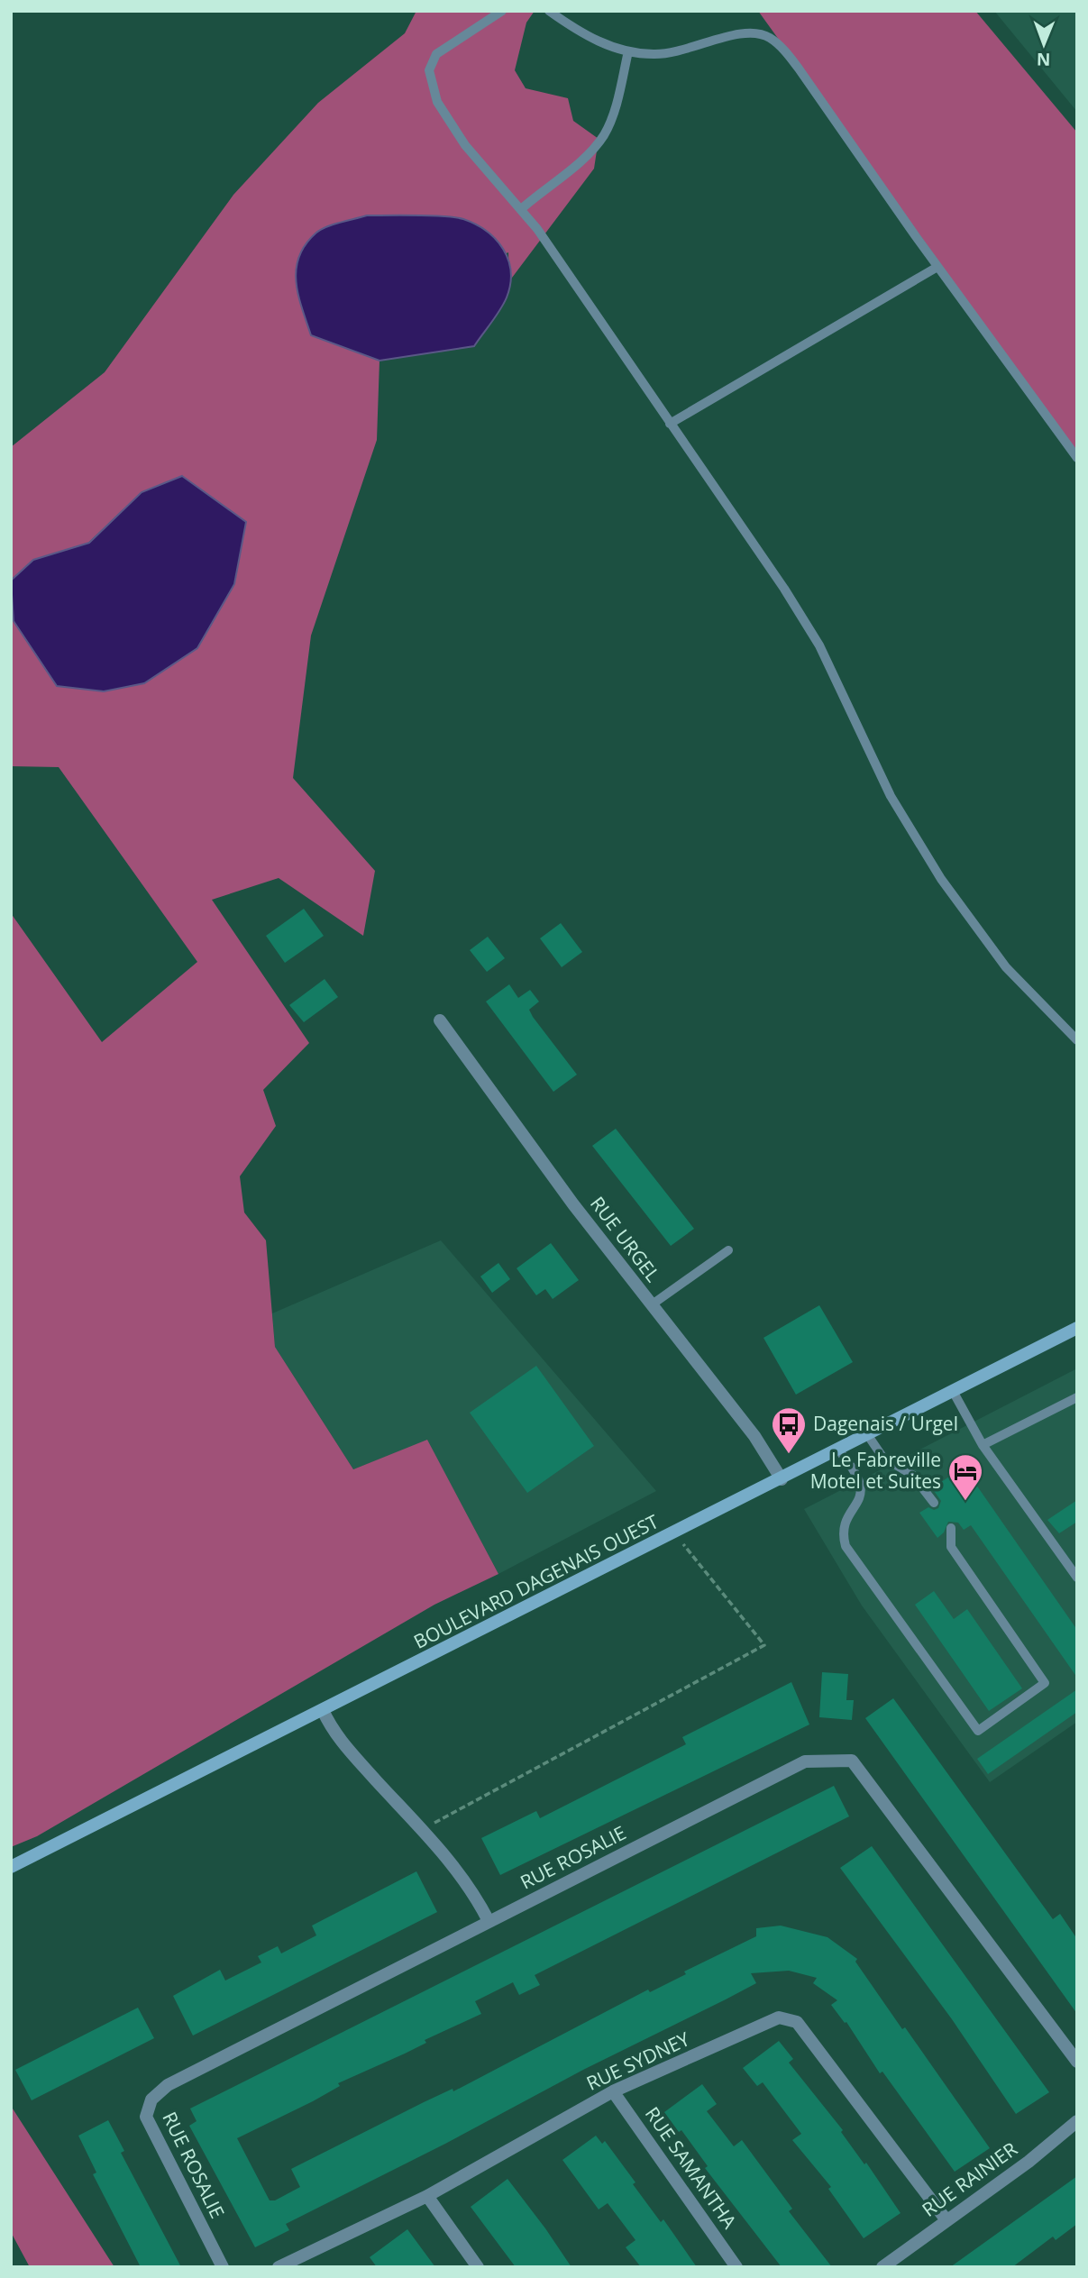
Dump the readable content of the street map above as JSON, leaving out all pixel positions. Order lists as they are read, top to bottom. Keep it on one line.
{"streets":{"main road":["BOULEVARD DAGENAIS OUEST"],"street":["RUE URGEL","RUE ROSALIE","RUE SYDNEY","RUE SAMANTHA","RUE RAINIER"]},"crossings":[["RUE URGEL","BOULEVARD DAGENAIS OUEST"],["RUE SYDNEY","RUE SAMANTHA"],["RUE SYDNEY","RUE RAINIER"]],"places":{"bus stop":["Dagenais / Urgel"],"hotel":["Le Fabreville Motel et Suites"]},"north":"bottom"}
